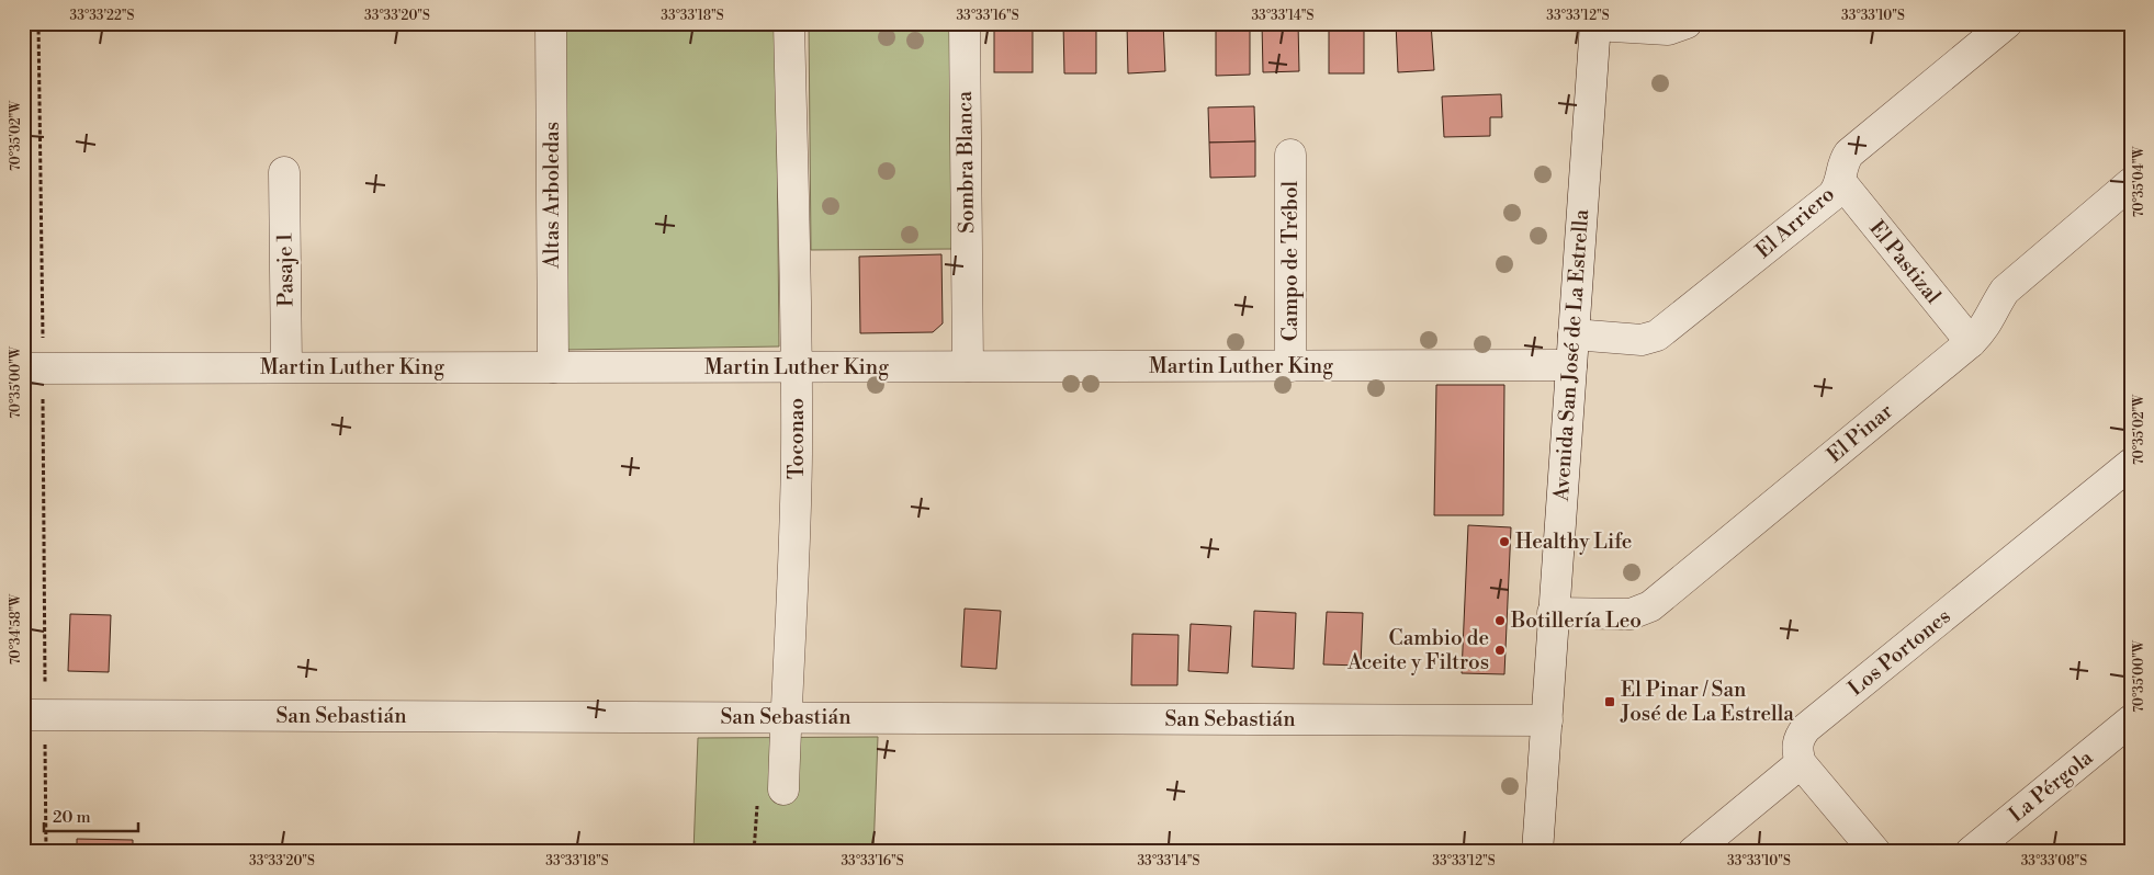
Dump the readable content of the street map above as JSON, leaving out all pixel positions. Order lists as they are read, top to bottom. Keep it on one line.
{"streets":{"street":["Sombra Blanca","Altas Arboledas","El Arriero","Campo de Trébol","El Pastizal","Pasaje 1","Avenida San José de La Estrella","Martin Luther King","El Pinar","Toconao","Los Portones","San Sebastián","La Pérgola"]},"crossings":[["Sombra Blanca","Martin Luther King"],["Altas Arboledas","Martin Luther King"],["El Arriero","El Pastizal"],["El Arriero","Avenida San José de La Estrella"],["Campo de Trébol","Martin Luther King"],["El Pastizal","El Pinar"],["Pasaje 1","Martin Luther King"],["Avenida San José de La Estrella","Martin Luther King"],["Avenida San José de La Estrella","El Pinar"],["Avenida San José de La Estrella","San Sebastián"],["Martin Luther King","Toconao"],["Toconao","San Sebastián"]],"places":{"other":["Healthy Life","Botillería Leo","Cambio de Aceite y Filtros"],"transit":["El Pinar / San José de La Estrella"]},"scale_bar":"20 m","coordinates":["33°33'22\"S","33°33'20\"S","33°33'18\"S","33°33'16\"S","33°33'14\"S","33°33'12\"S","33°33'10\"S","70°35'02\"W","70°35'04\"W","70°35'00\"W","70°34'58\"W","33°33'08\"S"]}
